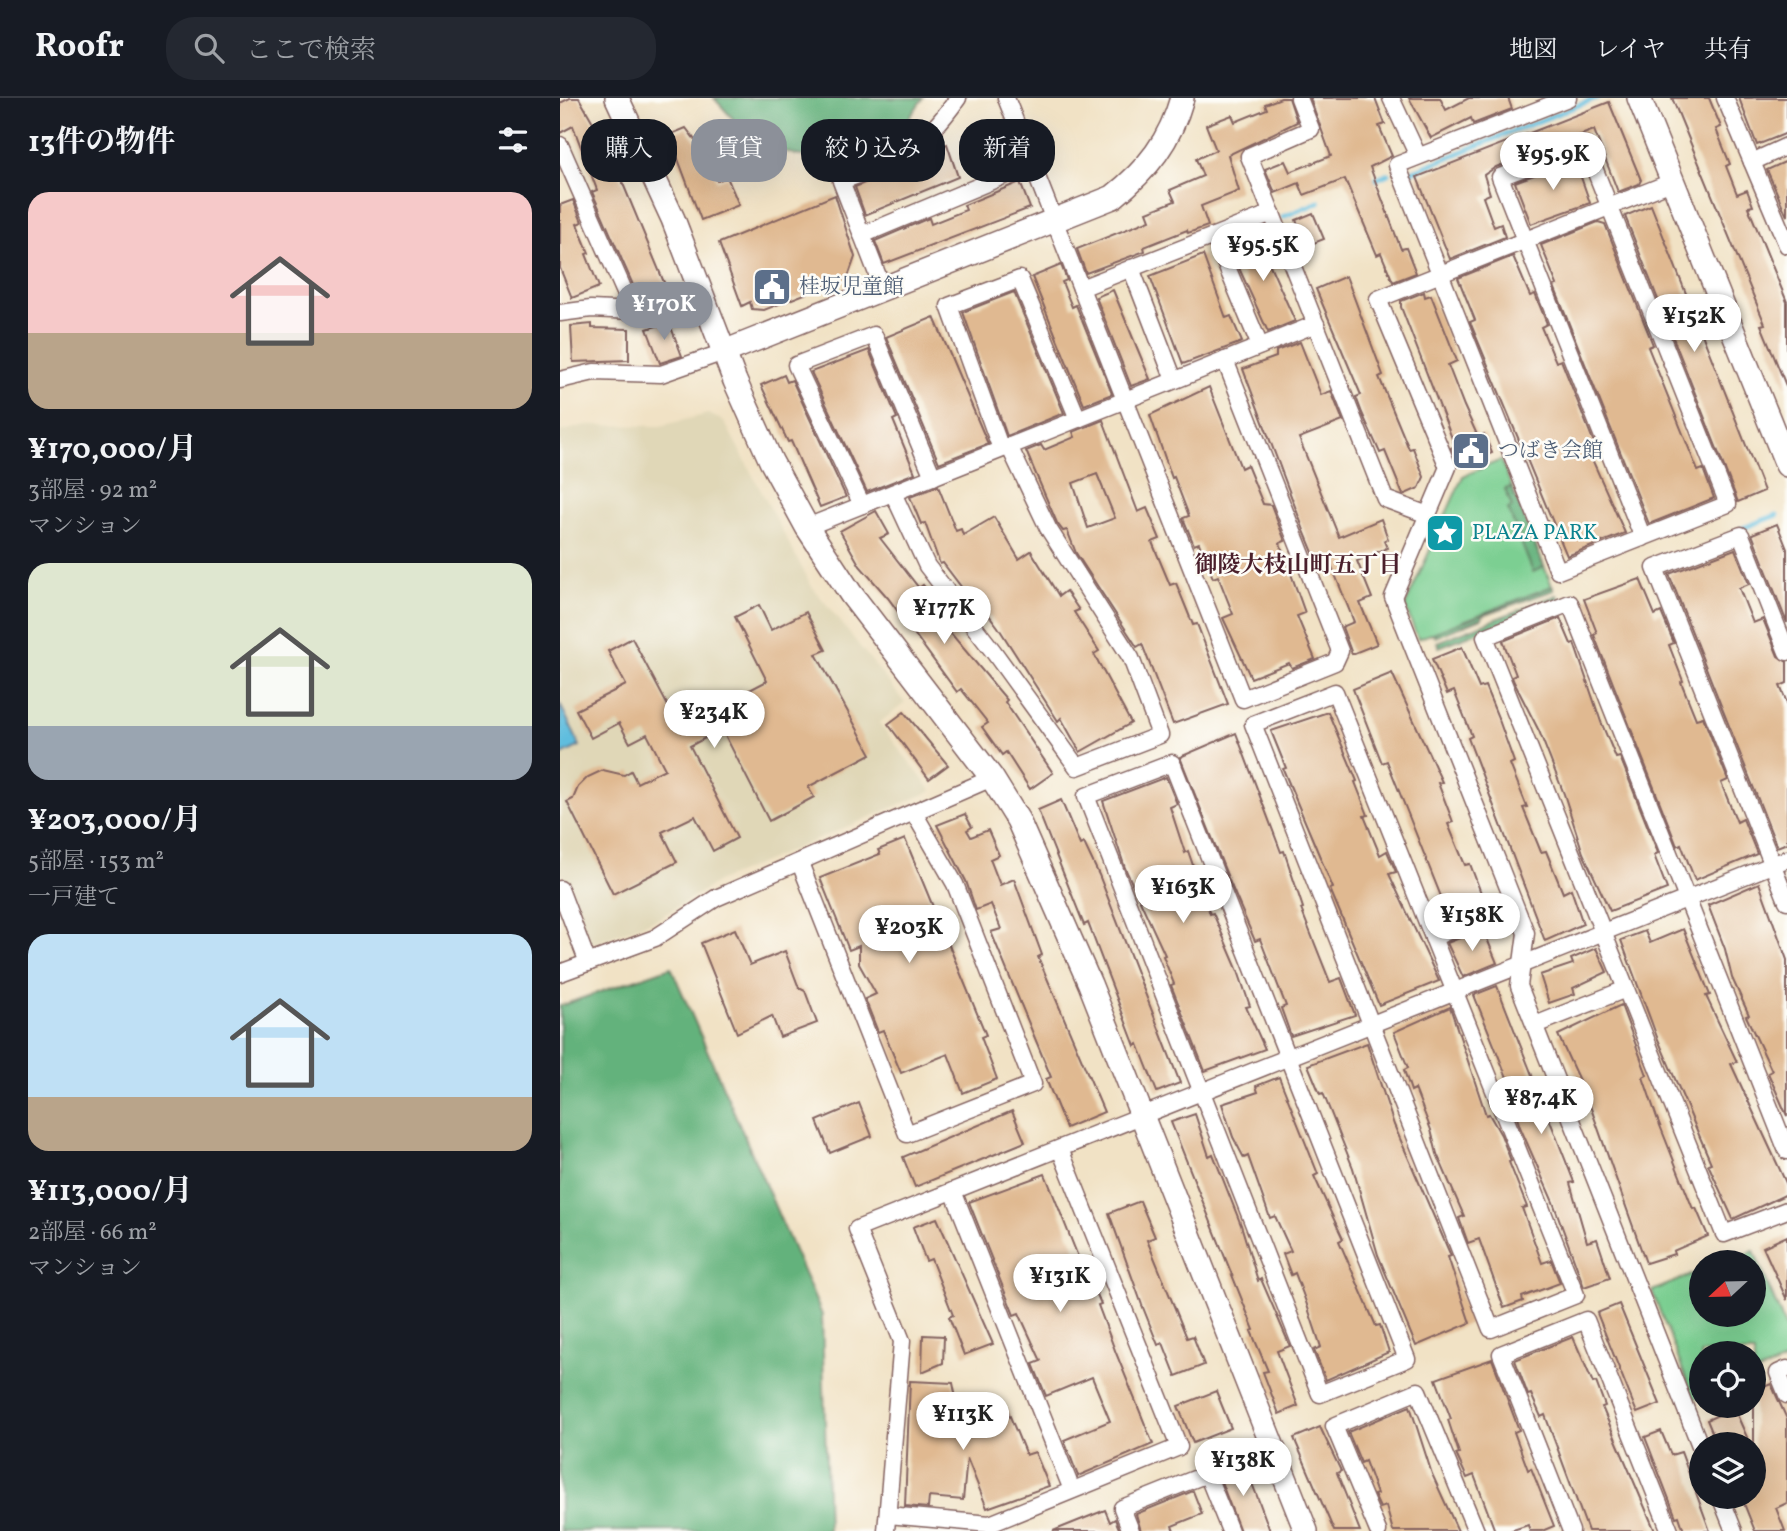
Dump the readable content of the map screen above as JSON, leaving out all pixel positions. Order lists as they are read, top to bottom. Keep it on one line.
{"districts":["御陵大枝山町五丁目"],"places":{"public building":["桂坂児童館","つばき会館"],"place":["PLAZA PARK"]},"north":"left","page":{"header":"Roofr","search":"ここで検索","nav":["地図","レイヤ","共有"],"heading":"13件の物件","chip":["購入","賃貸","絞り込み","新着"],"price":["¥95.9K","¥95.5K","¥170K","¥152K","¥177K","¥234K","¥163K","¥158K","¥203K","¥87.4K","¥131K","¥113K","¥138K"],"list":[{"name":"¥170,000/月","note":"3部屋 · 92 m² · マンション"},{"name":"¥203,000/月","note":"5部屋 · 153 m² · 一戸建て"},{"name":"¥113,000/月","note":"2部屋 · 66 m² · マンション"}]}}
